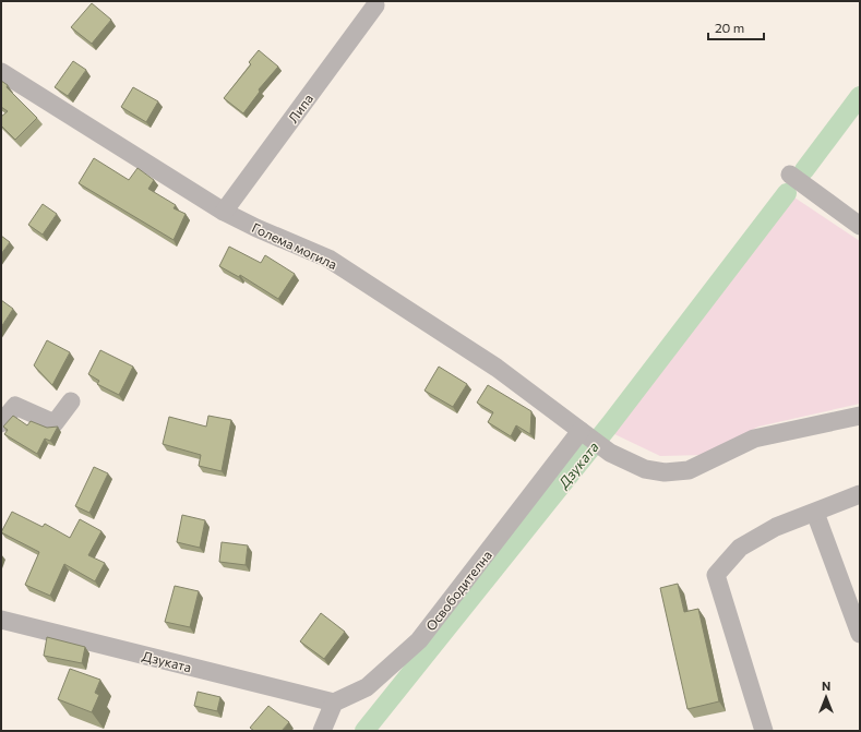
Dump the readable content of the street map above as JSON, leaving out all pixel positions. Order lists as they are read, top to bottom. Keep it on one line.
{"streets":{"street":["Липа","Голема могила","Освободителна","Дзуката"]},"crossings":[["Липа","Голема могила"],["Голема могила","Освободителна"],["Освободителна","Дзуката"]],"water":["Дзуката"],"scale_bar":"20 m","north":"top"}
